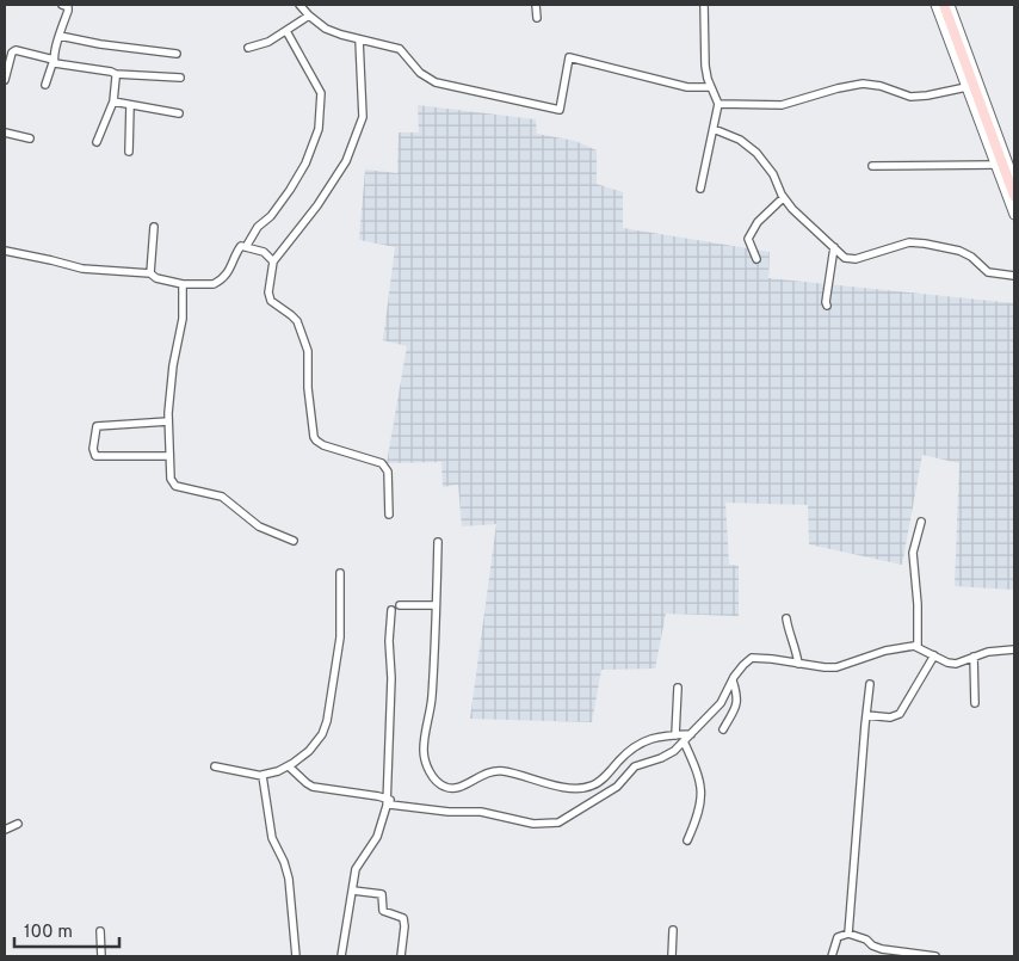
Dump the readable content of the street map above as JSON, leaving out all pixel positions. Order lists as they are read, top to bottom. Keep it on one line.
{"scale_bar":"100 m"}
